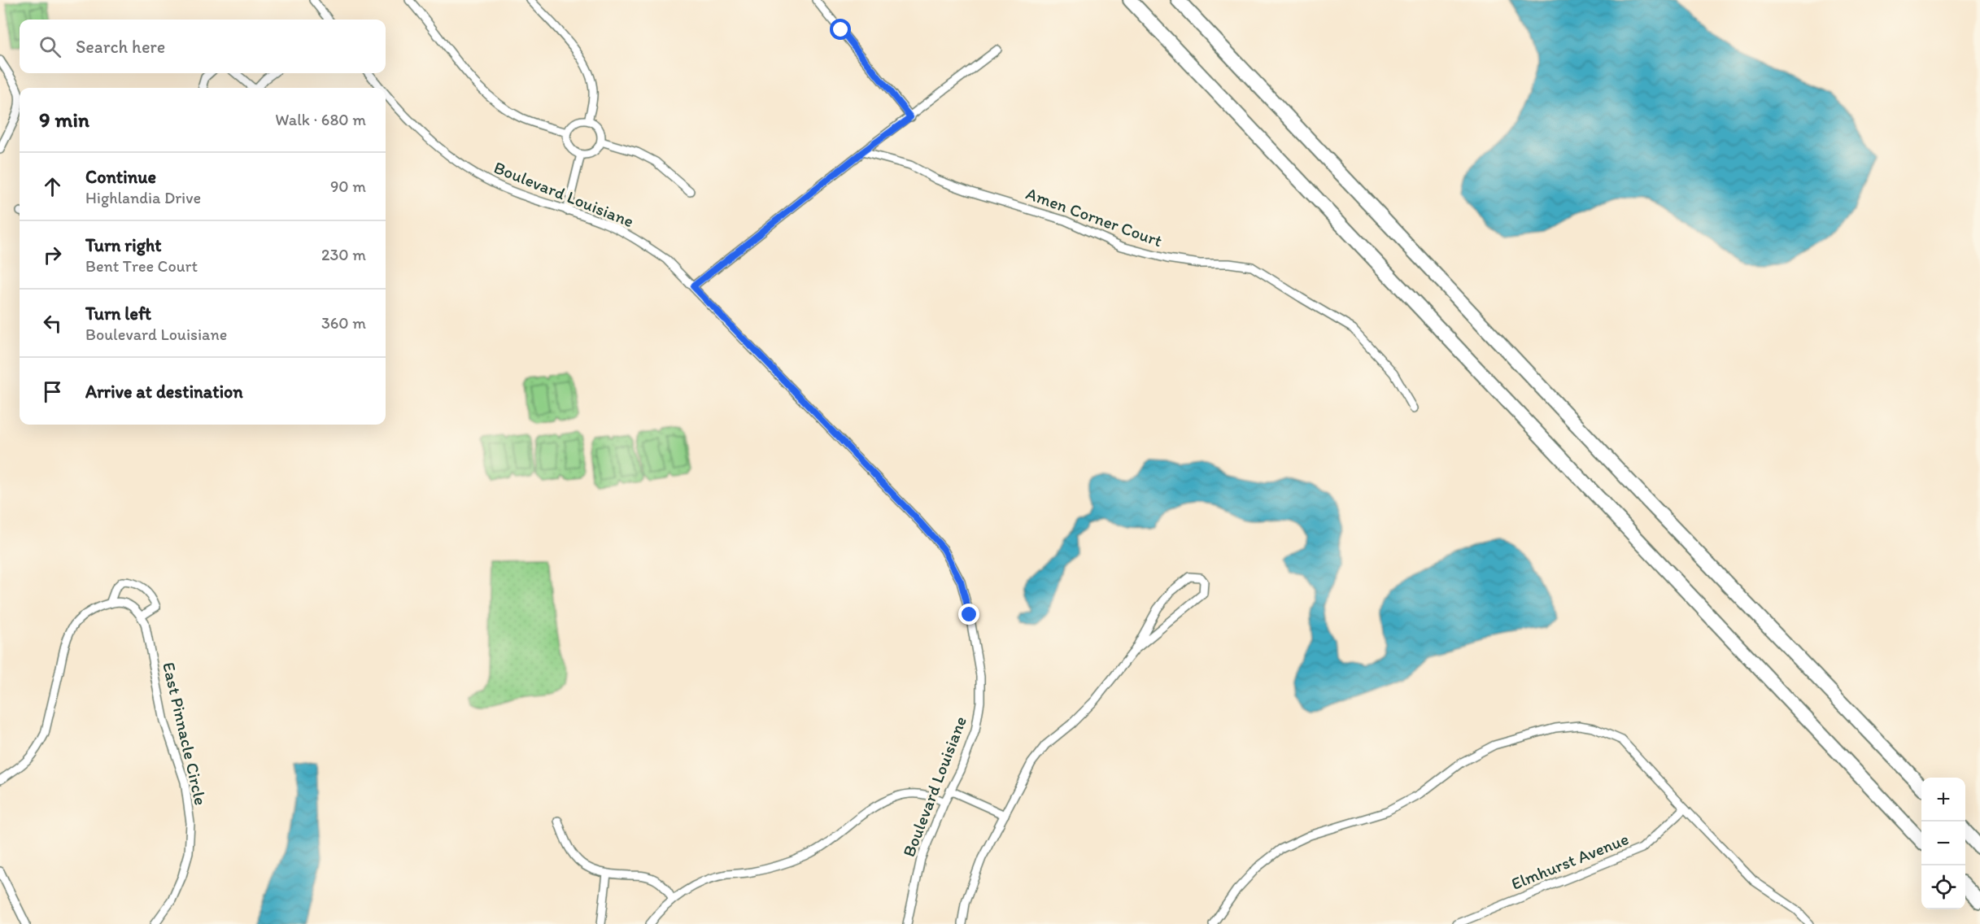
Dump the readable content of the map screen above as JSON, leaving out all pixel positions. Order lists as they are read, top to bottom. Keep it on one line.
{"streets":{"street":["Boulevard Louisiane","Amen Corner Court","East Pinnacle Circle","Elmhurst Avenue"]},"page":{"search":"Search here","heading":["9 min","Walk · 680 m"],"list":[["Continue","Highlandia Drive","90 m"],["Turn right","Bent Tree Court","230 m"],["Turn left","Boulevard Louisiane","360 m"],"Arrive at destination"],"map_buttons":["+","−"]}}
